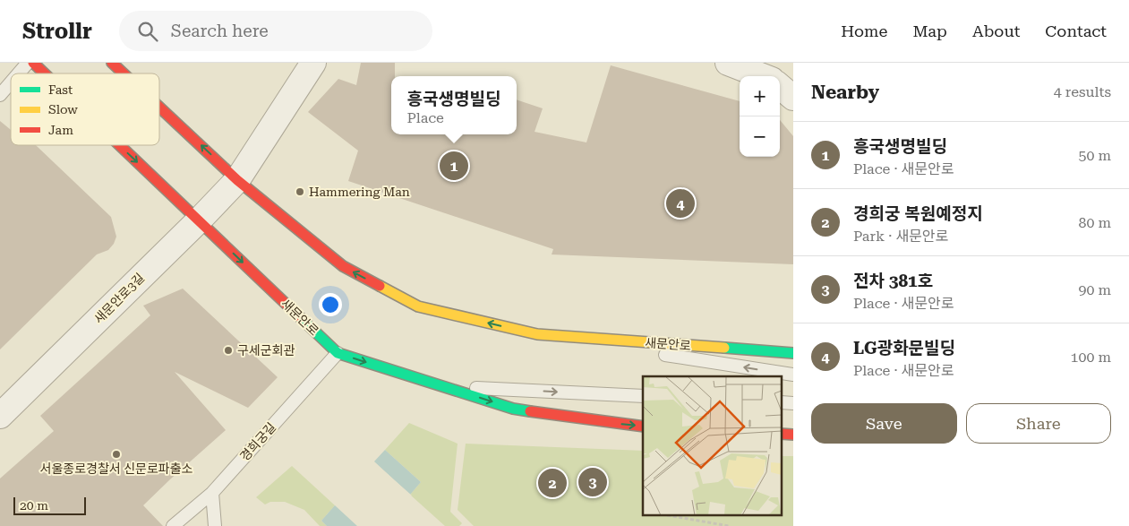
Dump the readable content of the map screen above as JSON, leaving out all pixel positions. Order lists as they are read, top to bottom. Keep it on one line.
{"streets":{"main road":["새문안로"],"street":["새문안로3길"],"lane":["경희궁길"]},"crossings":[["새문안로3길","새문안로"],["새문안로","경희궁길"]],"places":["Hammering Man","구세군회관","서울종로경찰서 신문로파출소"],"legend":["Fast","Slow","Jam"],"scale_bar":"20 m","page":{"header":"Strollr","search":"Search here","nav":["Home","Map","About","Contact"],"heading":["Nearby","4 results"],"map_buttons":["+","−"],"popup":["흥국생명빌딩","Place"],"list":[{"mark":"1","name":"흥국생명빌딩","note":"Place · 새문안로","value":"50 m"},{"mark":"2","name":"경희궁 복원예정지","note":"Park · 새문안로","value":"80 m"},{"mark":"3","name":"전차 381호","note":"Place · 새문안로","value":"90 m"},{"mark":"4","name":"LG광화문빌딩","note":"Place · 새문안로","value":"100 m"}],"pins":["1","4","3","2"],"buttons":["Save","Share"],"scale":"20 m"}}
